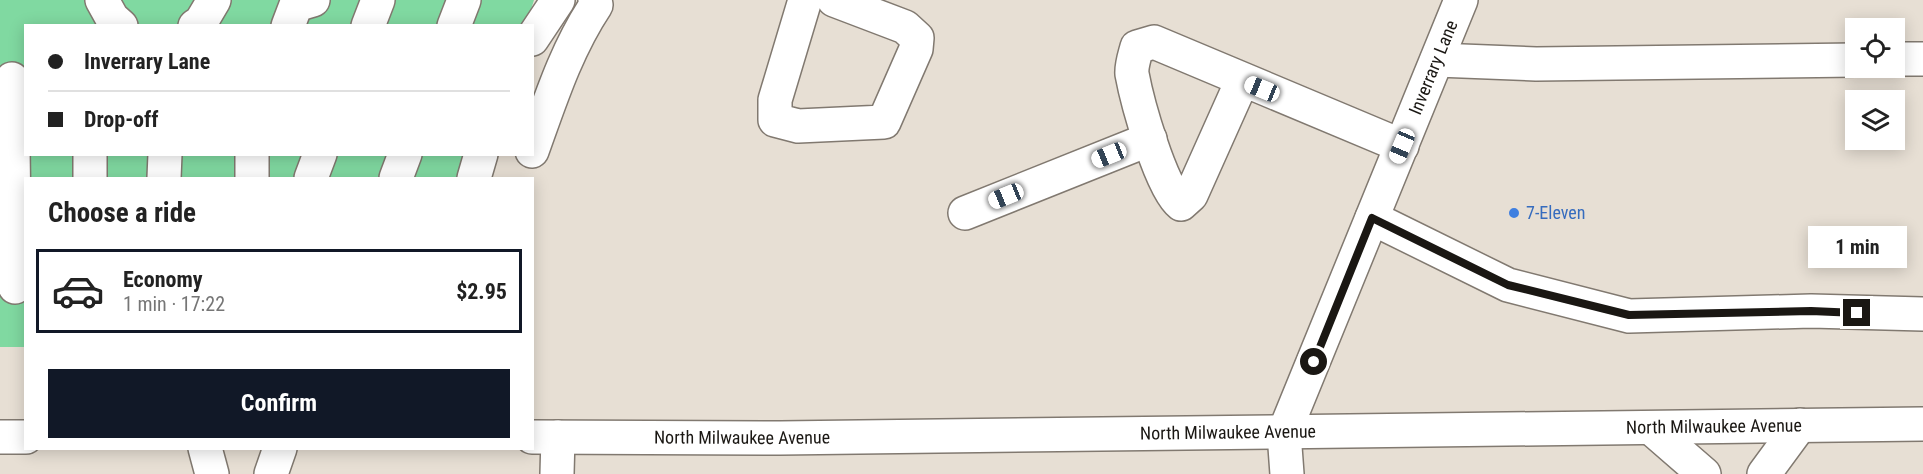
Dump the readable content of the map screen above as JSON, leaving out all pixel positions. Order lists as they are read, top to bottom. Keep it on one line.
{"streets":{"main road":["Inverrary Lane","North Milwaukee Avenue"]},"crossings":[["Inverrary Lane","North Milwaukee Avenue"]],"places":["7-Eleven"],"page":{"banner":["Inverrary Lane","Drop-off"],"heading":"Choose a ride","bubble":"1 min","list":[{"name":"Economy","note":"1 min · 17:22","value":"$2.95"}],"buttons":"Confirm"}}
